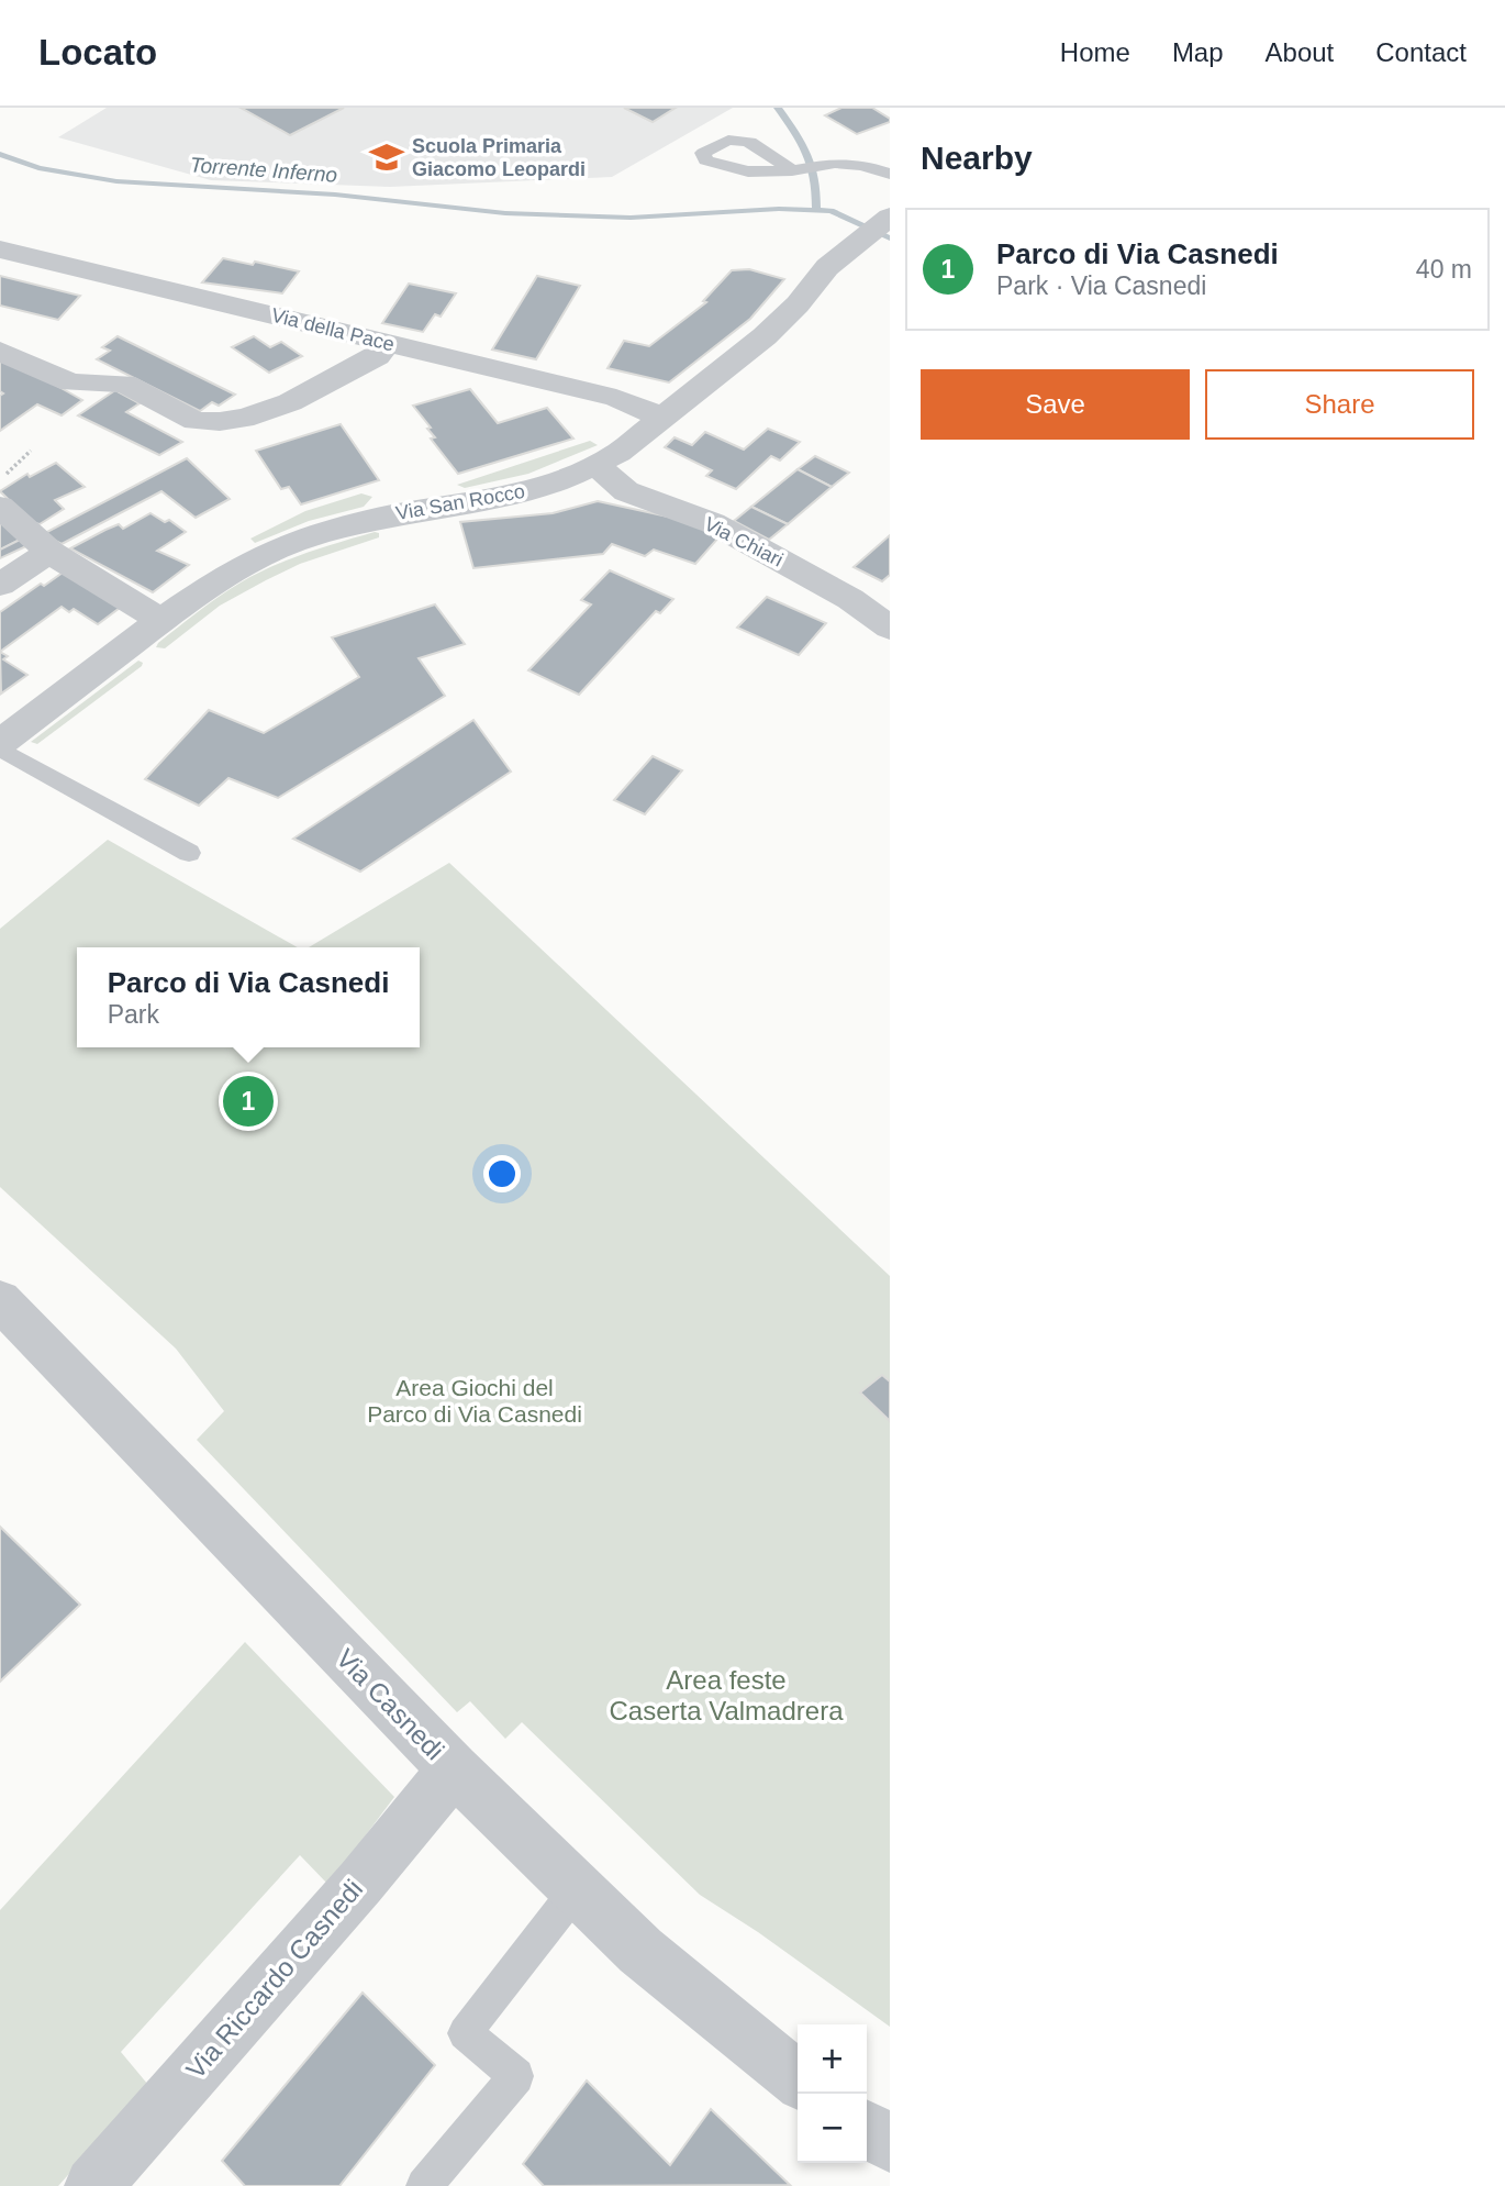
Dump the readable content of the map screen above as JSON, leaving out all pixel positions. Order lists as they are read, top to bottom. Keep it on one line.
{"streets":{"street":["Via della Pace","Via San Rocco","Via Chiari","Via Casnedi","Via Riccardo Casnedi"]},"crossings":[["Via della Pace","Via San Rocco"],["Via San Rocco","Via Chiari"],["Via Casnedi","Via Riccardo Casnedi"]],"water":["Torrente Inferno"],"parks":["Area Giochi del Parco di Via Casnedi","Area feste Caserta Valmadrera"],"places":{"school or university":["Scuola Primaria Giacomo Leopardi"]},"page":{"header":"Locato","nav":["Home","Map","About","Contact"],"heading":"Nearby","list":[{"mark":"1","name":"Parco di Via Casnedi","note":"Park · Via Casnedi","value":"40 m"}],"buttons":["Save","Share"],"popup":["Parco di Via Casnedi","Park"],"pins":"1","map_buttons":["+","−"]}}
